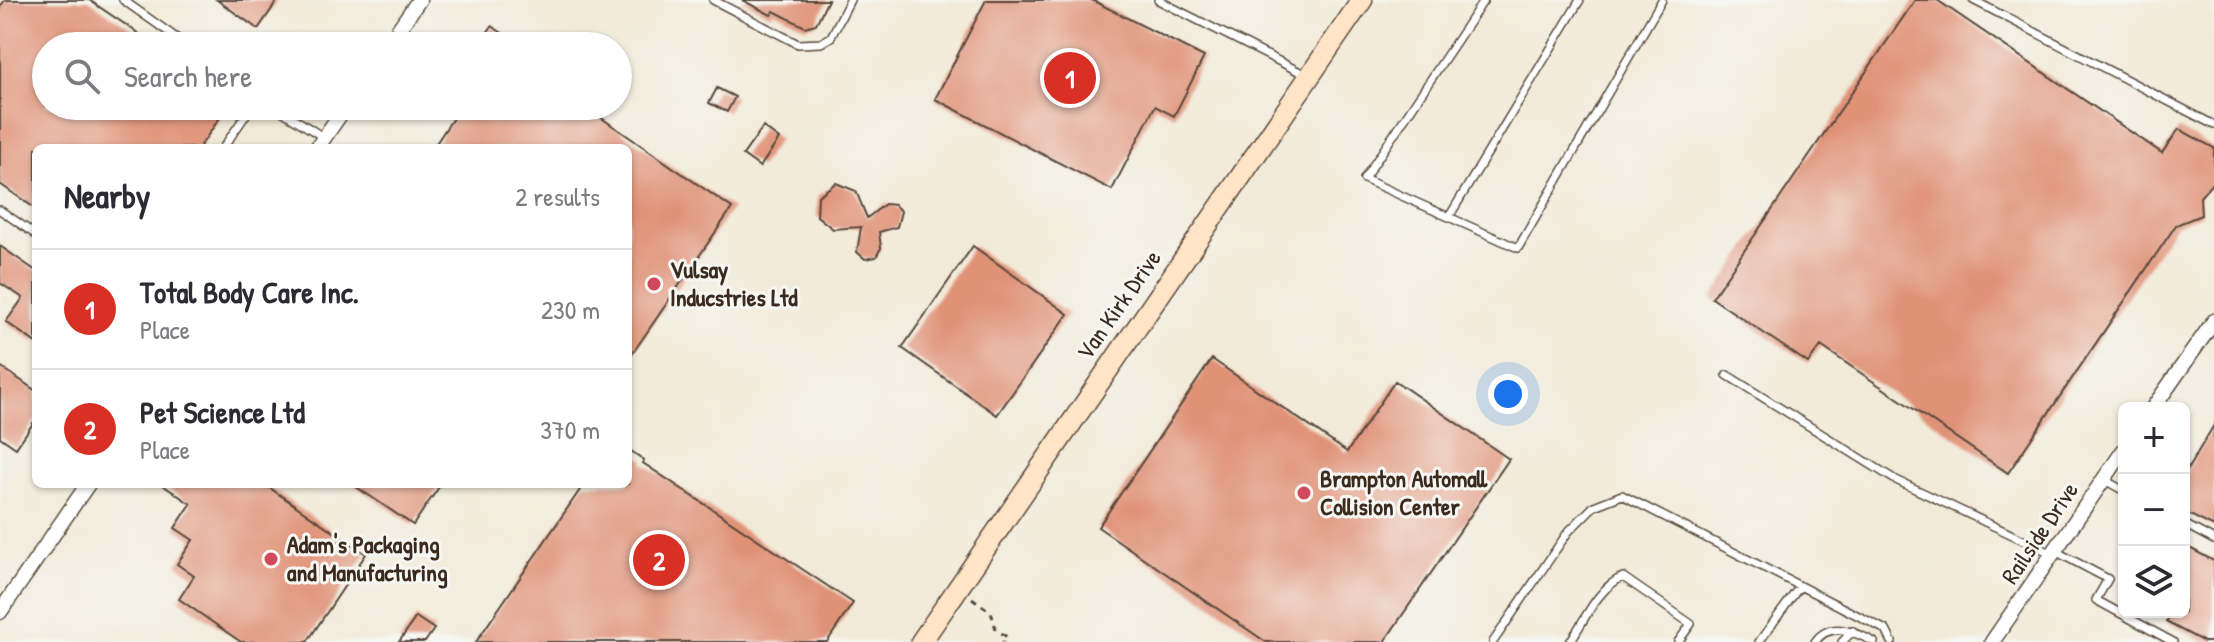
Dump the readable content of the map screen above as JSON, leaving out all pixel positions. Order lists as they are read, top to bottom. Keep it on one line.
{"streets":{"street":["Van Kirk Drive","Railside Drive"]},"places":["Vulsay Inducstries Ltd","Brampton Automall Collision Center","Adam's Packaging and Manufacturing"],"page":{"search":"Search here","pins":["1","2"],"heading":["Nearby","2 results"],"list":[{"mark":"1","name":"Total Body Care Inc.","note":"Place","value":"230 m"},{"mark":"2","name":"Pet Science Ltd","note":"Place","value":"370 m"}],"map_buttons":["+","−"]}}
